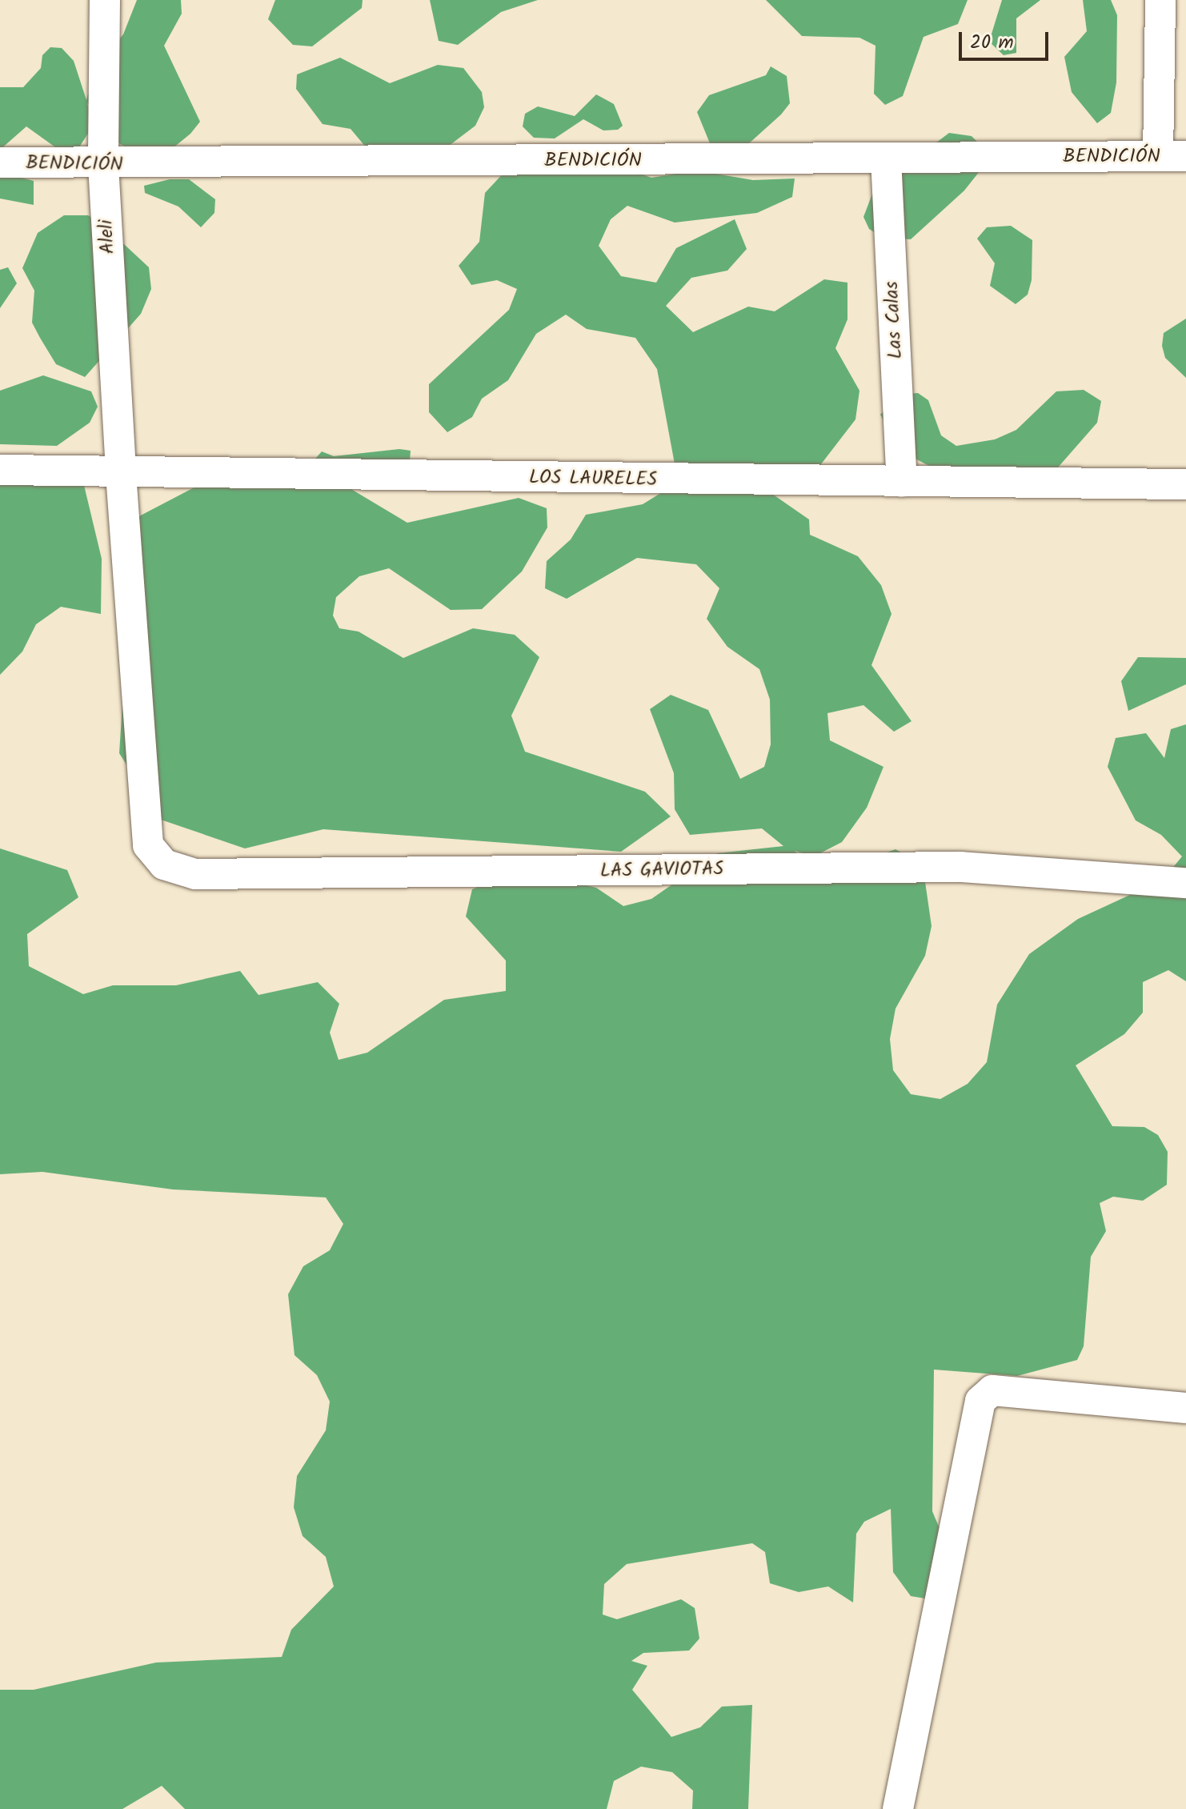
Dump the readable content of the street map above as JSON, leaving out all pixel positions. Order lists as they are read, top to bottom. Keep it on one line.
{"streets":{"street":["BENDICIÓN","Aleli","Las Calas","LOS LAURELES","LAS GAVIOTAS"]},"crossings":[["BENDICIÓN","Aleli"],["BENDICIÓN","Las Calas"],["Aleli","LOS LAURELES"],["Aleli","LAS GAVIOTAS"],["Las Calas","LOS LAURELES"]],"scale_bar":"20 m"}
